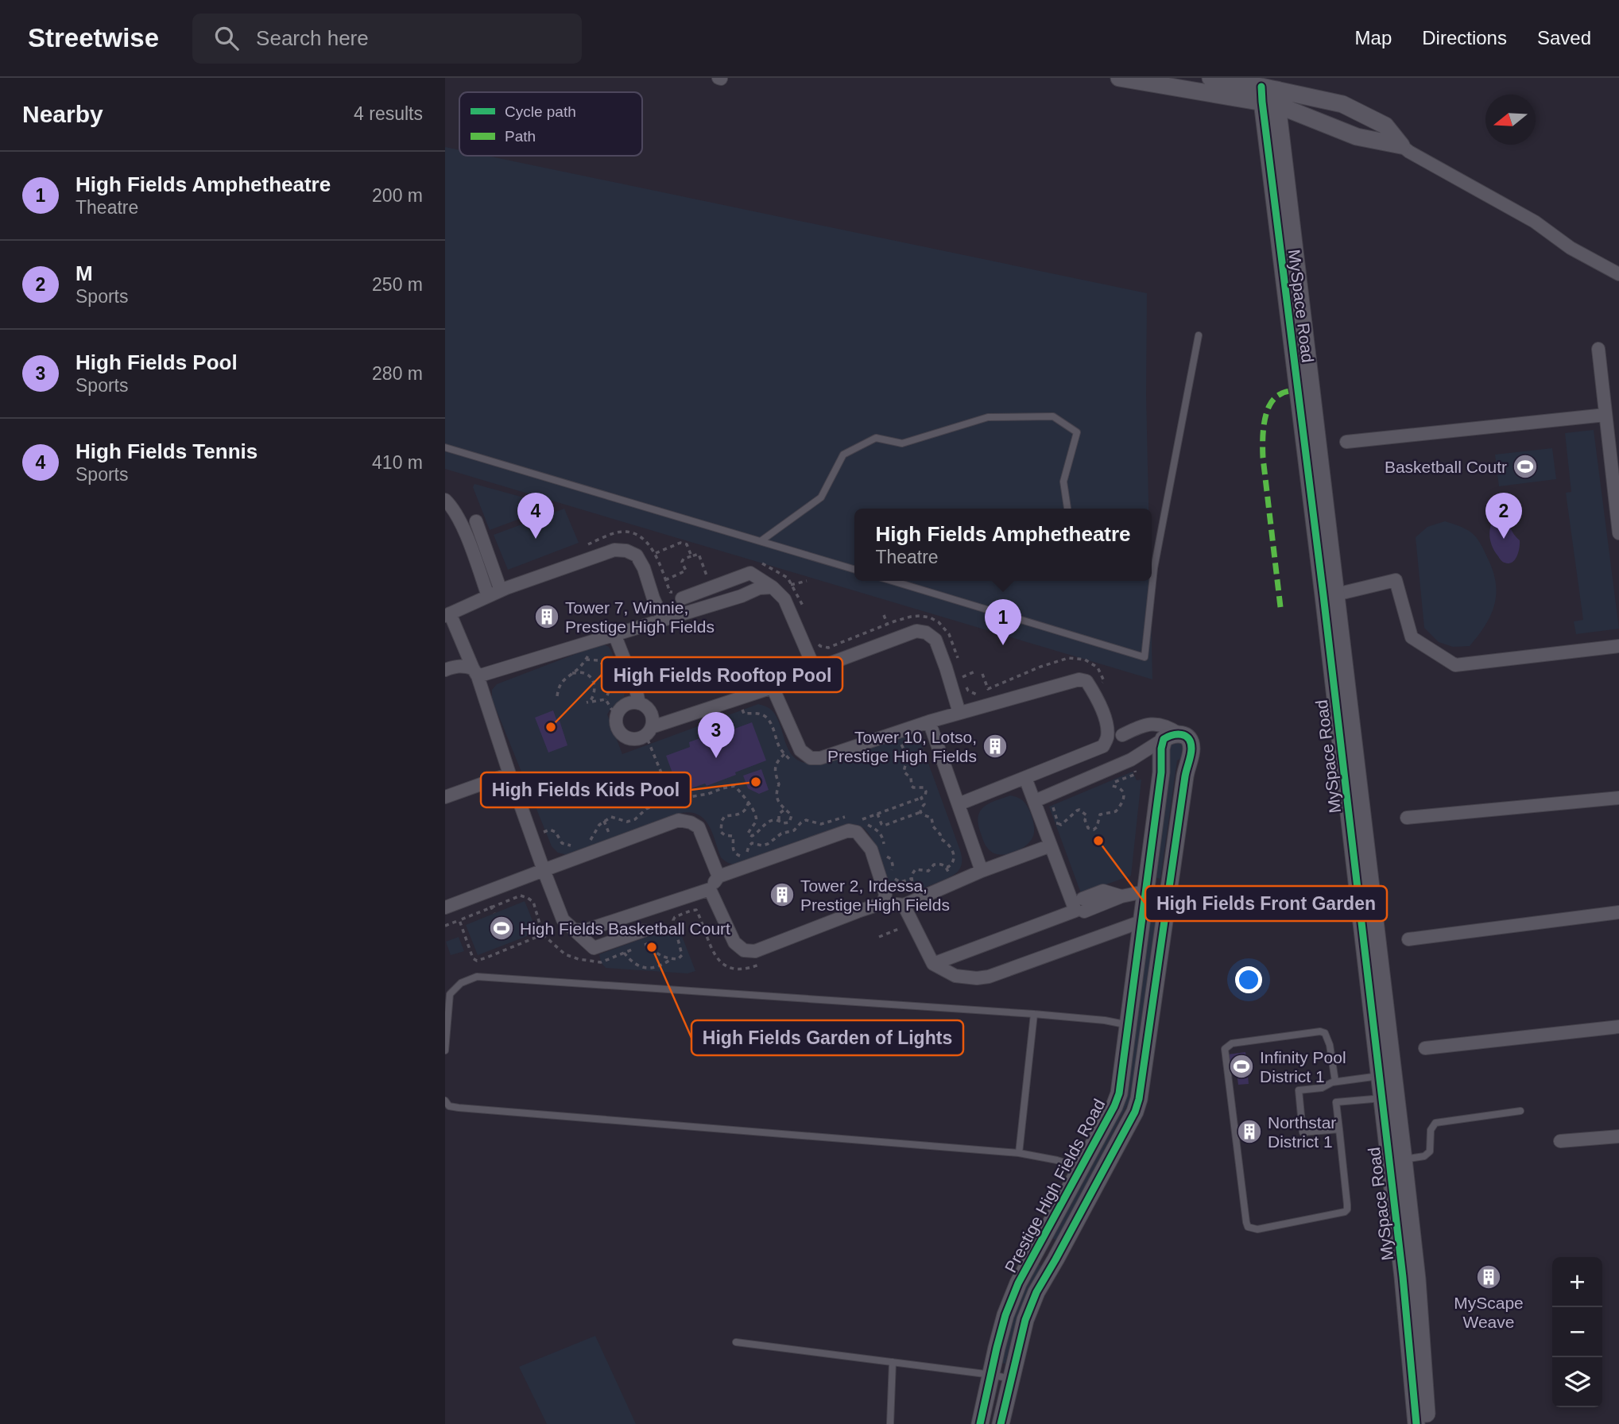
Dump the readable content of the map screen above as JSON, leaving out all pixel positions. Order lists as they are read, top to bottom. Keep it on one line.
{"streets":{"street":["MySpace Road","Prestige High Fields Road"]},"places":{"sports":["Basketball Coutr","High Fields Basketball Court","Infinity Pool District 1"],"building":["Tower 7, Winnie, Prestige High Fields","Tower 10, Lotso, Prestige High Fields","Tower 2, Irdessa, Prestige High Fields","Northstar District 1","MyScape Weave"],"other":["High Fields Rooftop Pool","High Fields Kids Pool","High Fields Front Garden","High Fields Garden of Lights"]},"legend":["Cycle path","Path"],"north":"left","page":{"header":"Streetwise","search":"Search here","nav":["Map","Directions","Saved"],"heading":["Nearby","4 results"],"list":[{"mark":"1","name":"High Fields Amphetheatre","note":"Theatre","value":"200 m"},{"mark":"2","name":"M","note":"Sports","value":"250 m"},{"mark":"3","name":"High Fields Pool","note":"Sports","value":"280 m"},{"mark":"4","name":"High Fields Tennis","note":"Sports","value":"410 m"}],"pins":["2","4","1","3"],"popup":["High Fields Amphetheatre","Theatre"],"map_buttons":["+","−"]}}
